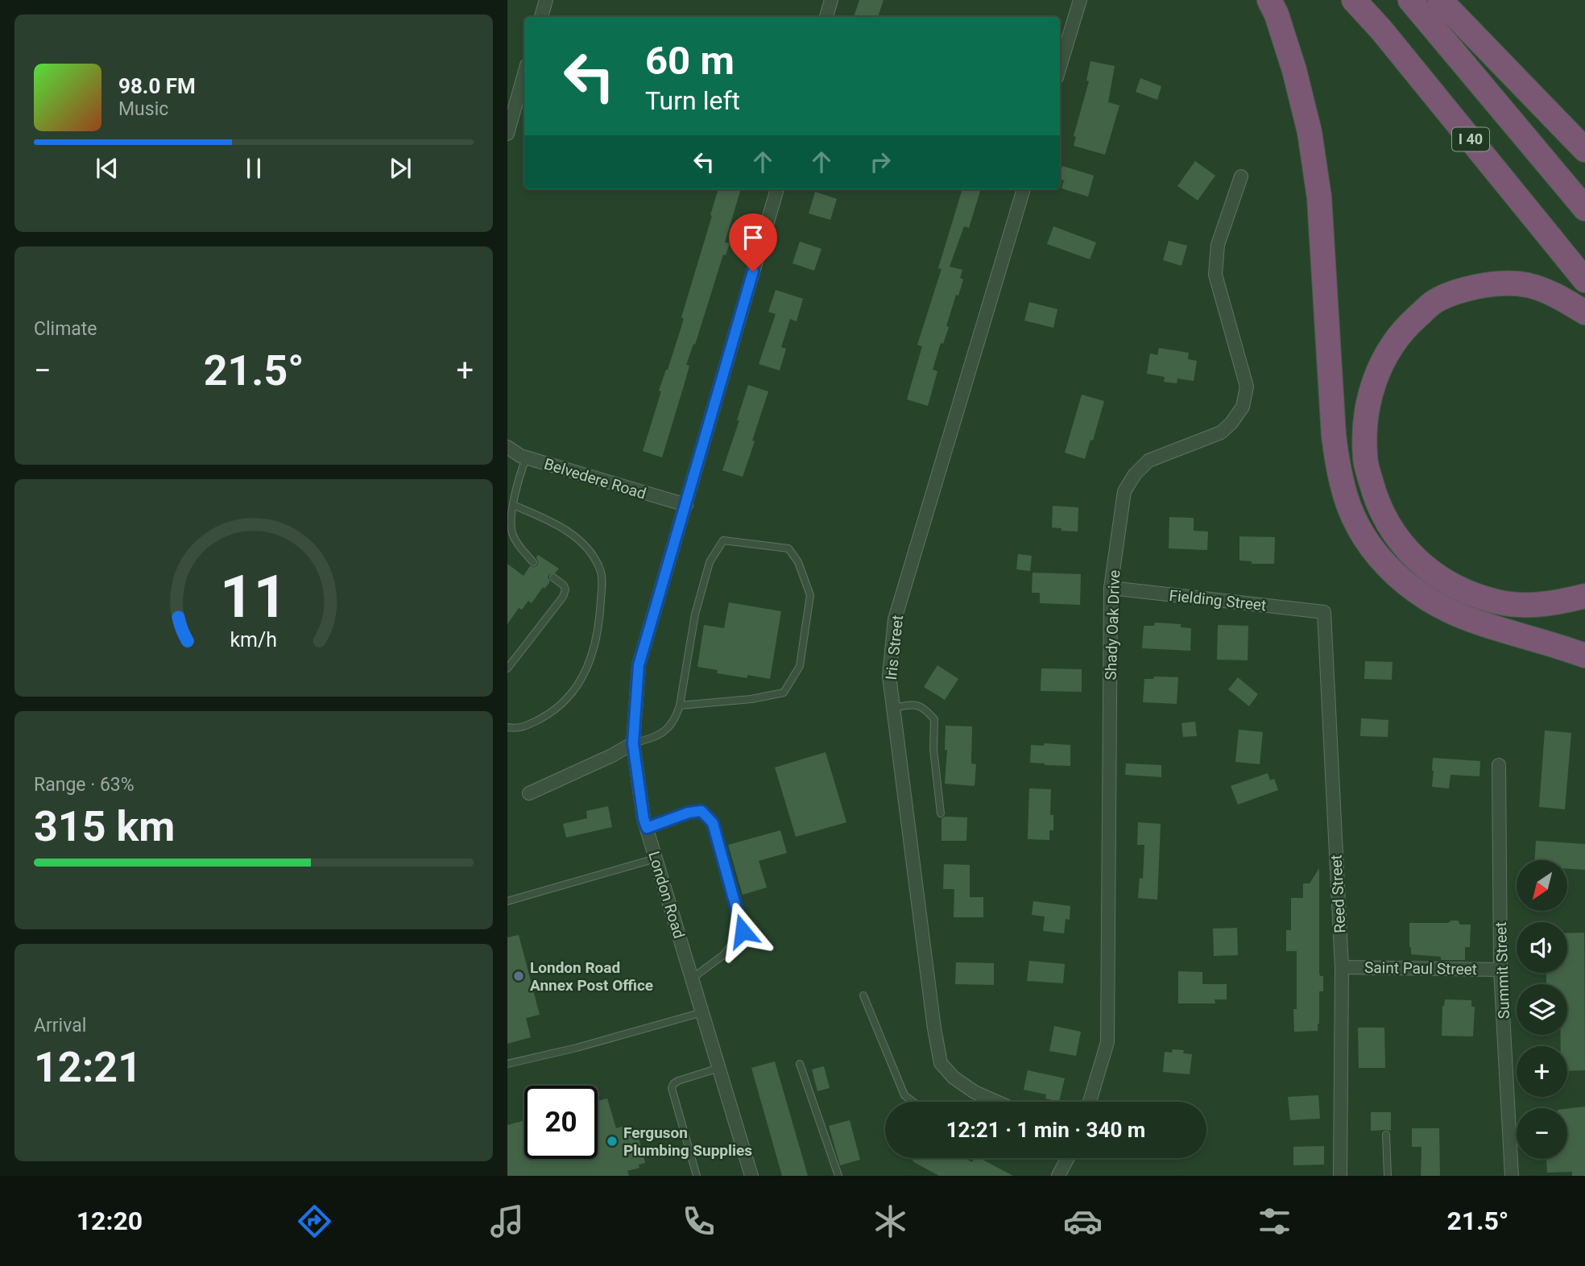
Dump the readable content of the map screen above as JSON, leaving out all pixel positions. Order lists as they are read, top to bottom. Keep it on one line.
{"streets":{"highway":["I 40"],"street":["Belvedere Road","Fielding Street","Shady Oak Drive","Iris Street","Reed Street","London Road","Saint Paul Street","Summit Street"]},"crossings":[["Belvedere Road","London Road"],["Fielding Street","Shady Oak Drive"],["Fielding Street","Reed Street"],["Reed Street","Saint Paul Street"],["Saint Paul Street","Summit Street"]],"places":["London Road Annex Post Office","Ferguson Plumbing Supplies"],"north":"bottom left","page":{"turn":["60 m","Turn left"],"song":["98.0 FM","Music"],"tile":["Climate",["Range · 63%","315 km"],["Arrival","12:21"]],"heat":["−","21.5°","+"],"map_buttons":["+","−"],"limit":"20","trip":"12:21 · 1 min · 340 m","tabs":["12:20","21.5°"],"gauge":["11","km/h"]}}
